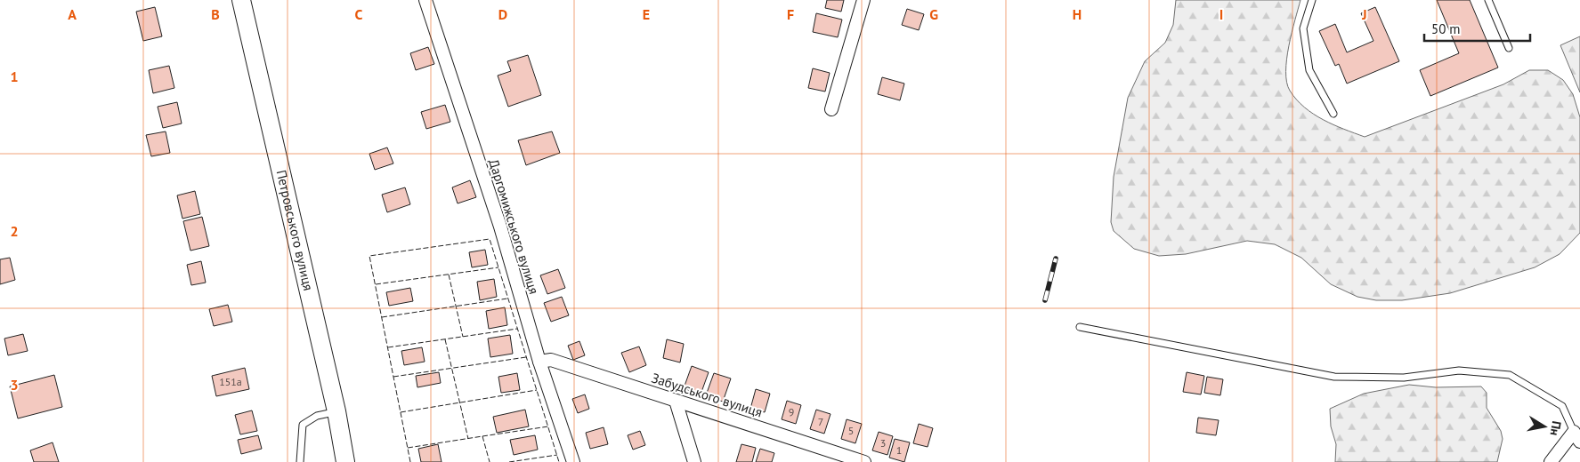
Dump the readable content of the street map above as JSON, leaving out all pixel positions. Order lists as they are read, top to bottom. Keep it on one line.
{"streets":{"main road":["Петровського вулиця"],"street":["Даргомижського вулиця","Забудського вулиця"]},"crossings":[["Даргомижського вулиця","Забудського вулиця"]],"house_numbers":["151а","9","7","5","3","1"],"scale_bar":"50 m","north":"right","grid":{"columns":["A","B","C","D","E","F","G","H","I","J"],"rows":["1","2","3"]}}
